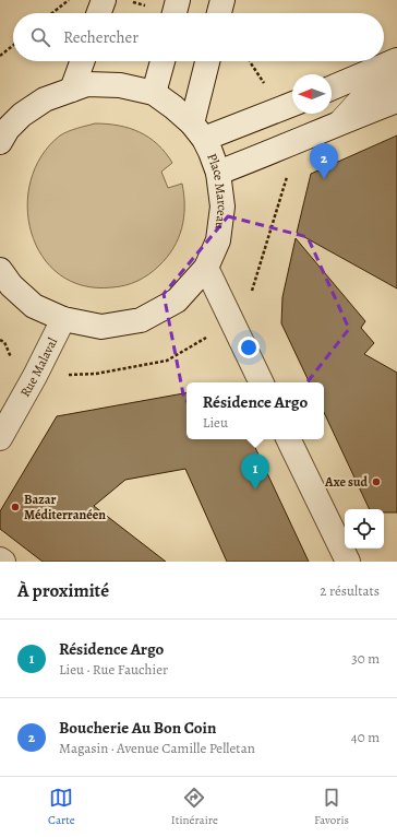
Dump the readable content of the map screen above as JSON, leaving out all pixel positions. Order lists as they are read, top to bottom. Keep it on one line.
{"streets":{"street":["Place Marceau","Rue Malaval"]},"crossings":[["Place Marceau","Rue Malaval"]],"places":["Axe sud","Bazar Méditerranéen"],"north":"left","page":{"search":"Rechercher","pins":["2","1"],"popup":["Résidence Argo","Lieu"],"heading":["À proximité","2 résultats"],"list":[{"mark":"1","name":"Résidence Argo","note":"Lieu · Rue Fauchier","value":"30 m"},{"mark":"2","name":"Boucherie Au Bon Coin","note":"Magasin · Avenue Camille Pelletan","value":"40 m"}],"nav":["Carte","Itinéraire","Favoris"]}}
